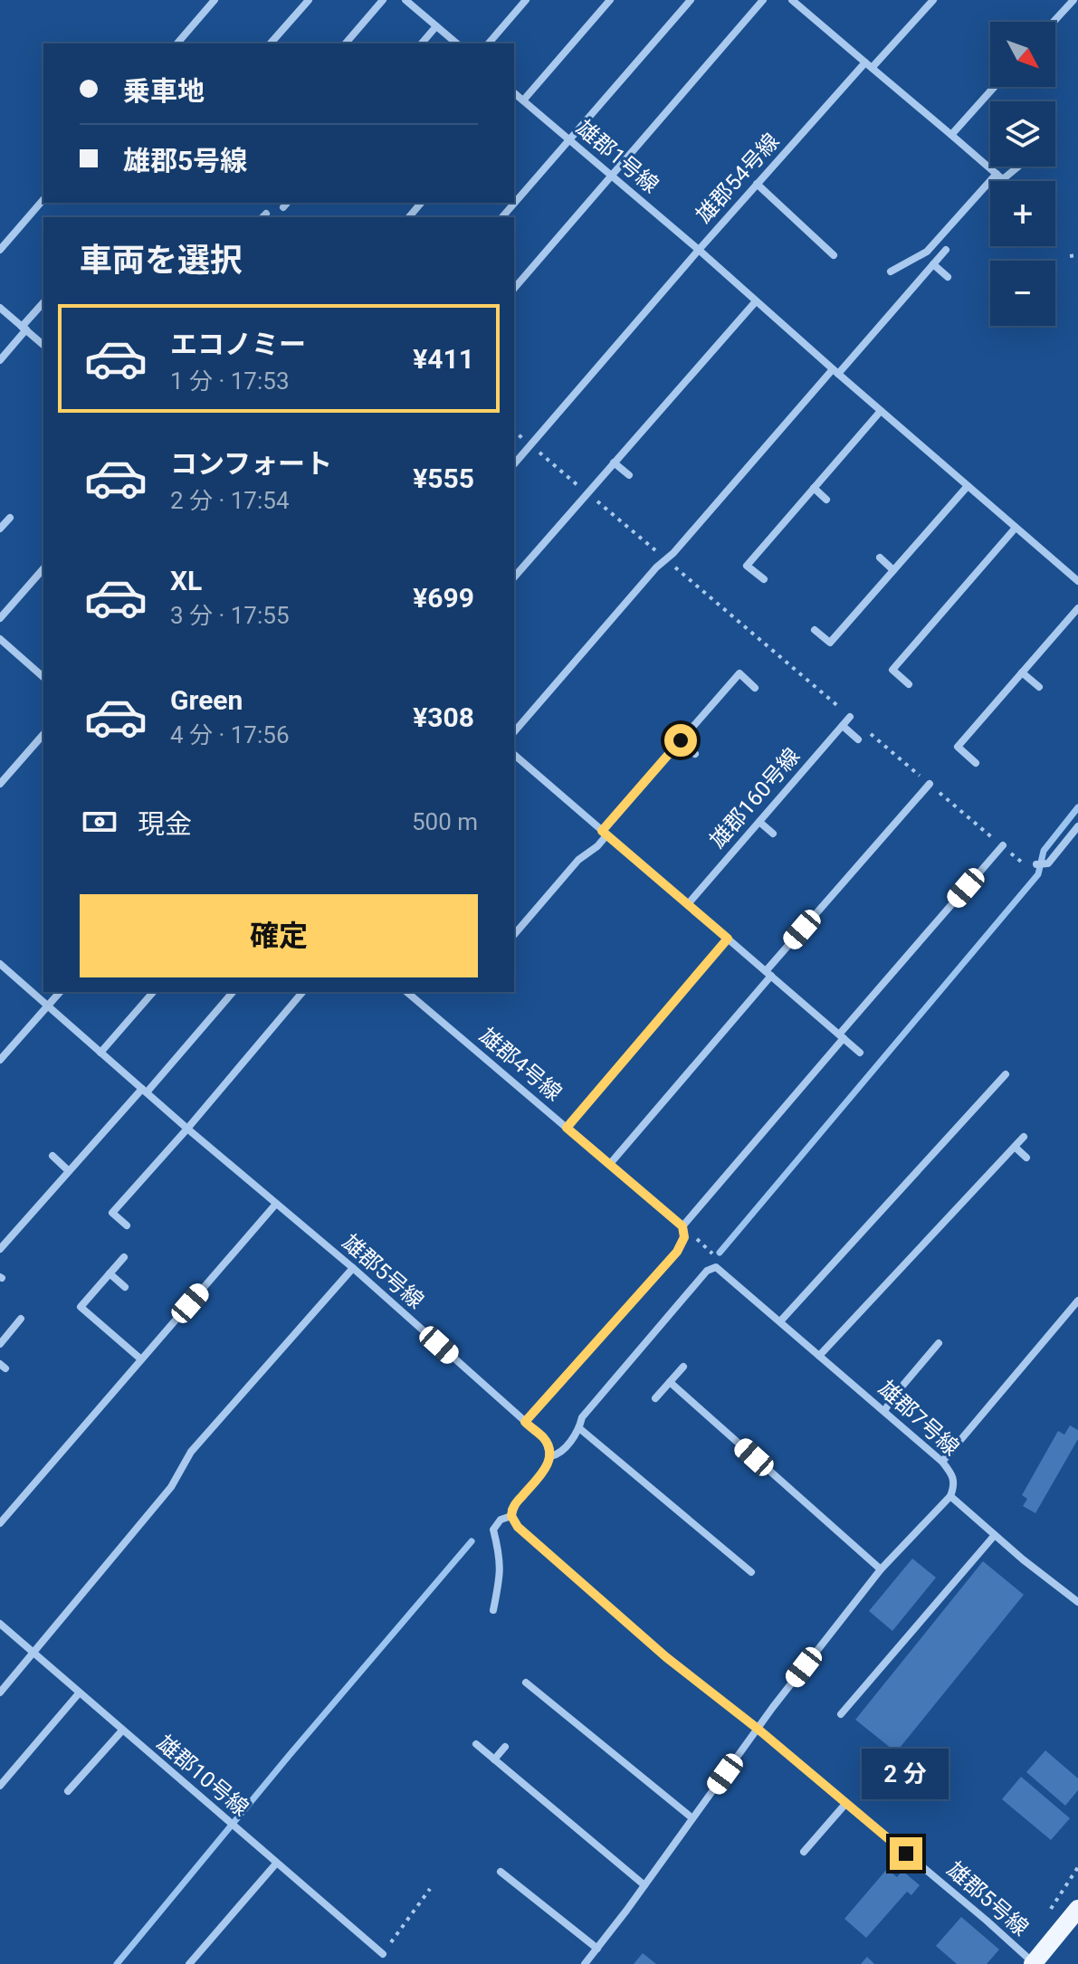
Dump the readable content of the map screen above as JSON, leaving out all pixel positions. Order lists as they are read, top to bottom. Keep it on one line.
{"streets":{"street":["雄郡1号線","雄郡54号線","雄郡160号線","雄郡4号線","雄郡5号線","雄郡7号線","雄郡10号線"]},"crossings":[["雄郡1号線","雄郡54号線"]],"north":"bottom right","page":{"map_buttons":["+","−"],"banner":["乗車地","雄郡5号線"],"heading":"車両を選択","list":[{"name":"エコノミー","note":"1 分 · 17:53","value":"¥411"},{"name":"コンフォート","note":"2 分 · 17:54","value":"¥555"},{"name":"XL","note":"3 分 · 17:55","value":"¥699"},{"name":"Green","note":"4 分 · 17:56","value":"¥308"}],"pay":["現金","500 m"],"buttons":"確定","bubble":"2 分"}}
